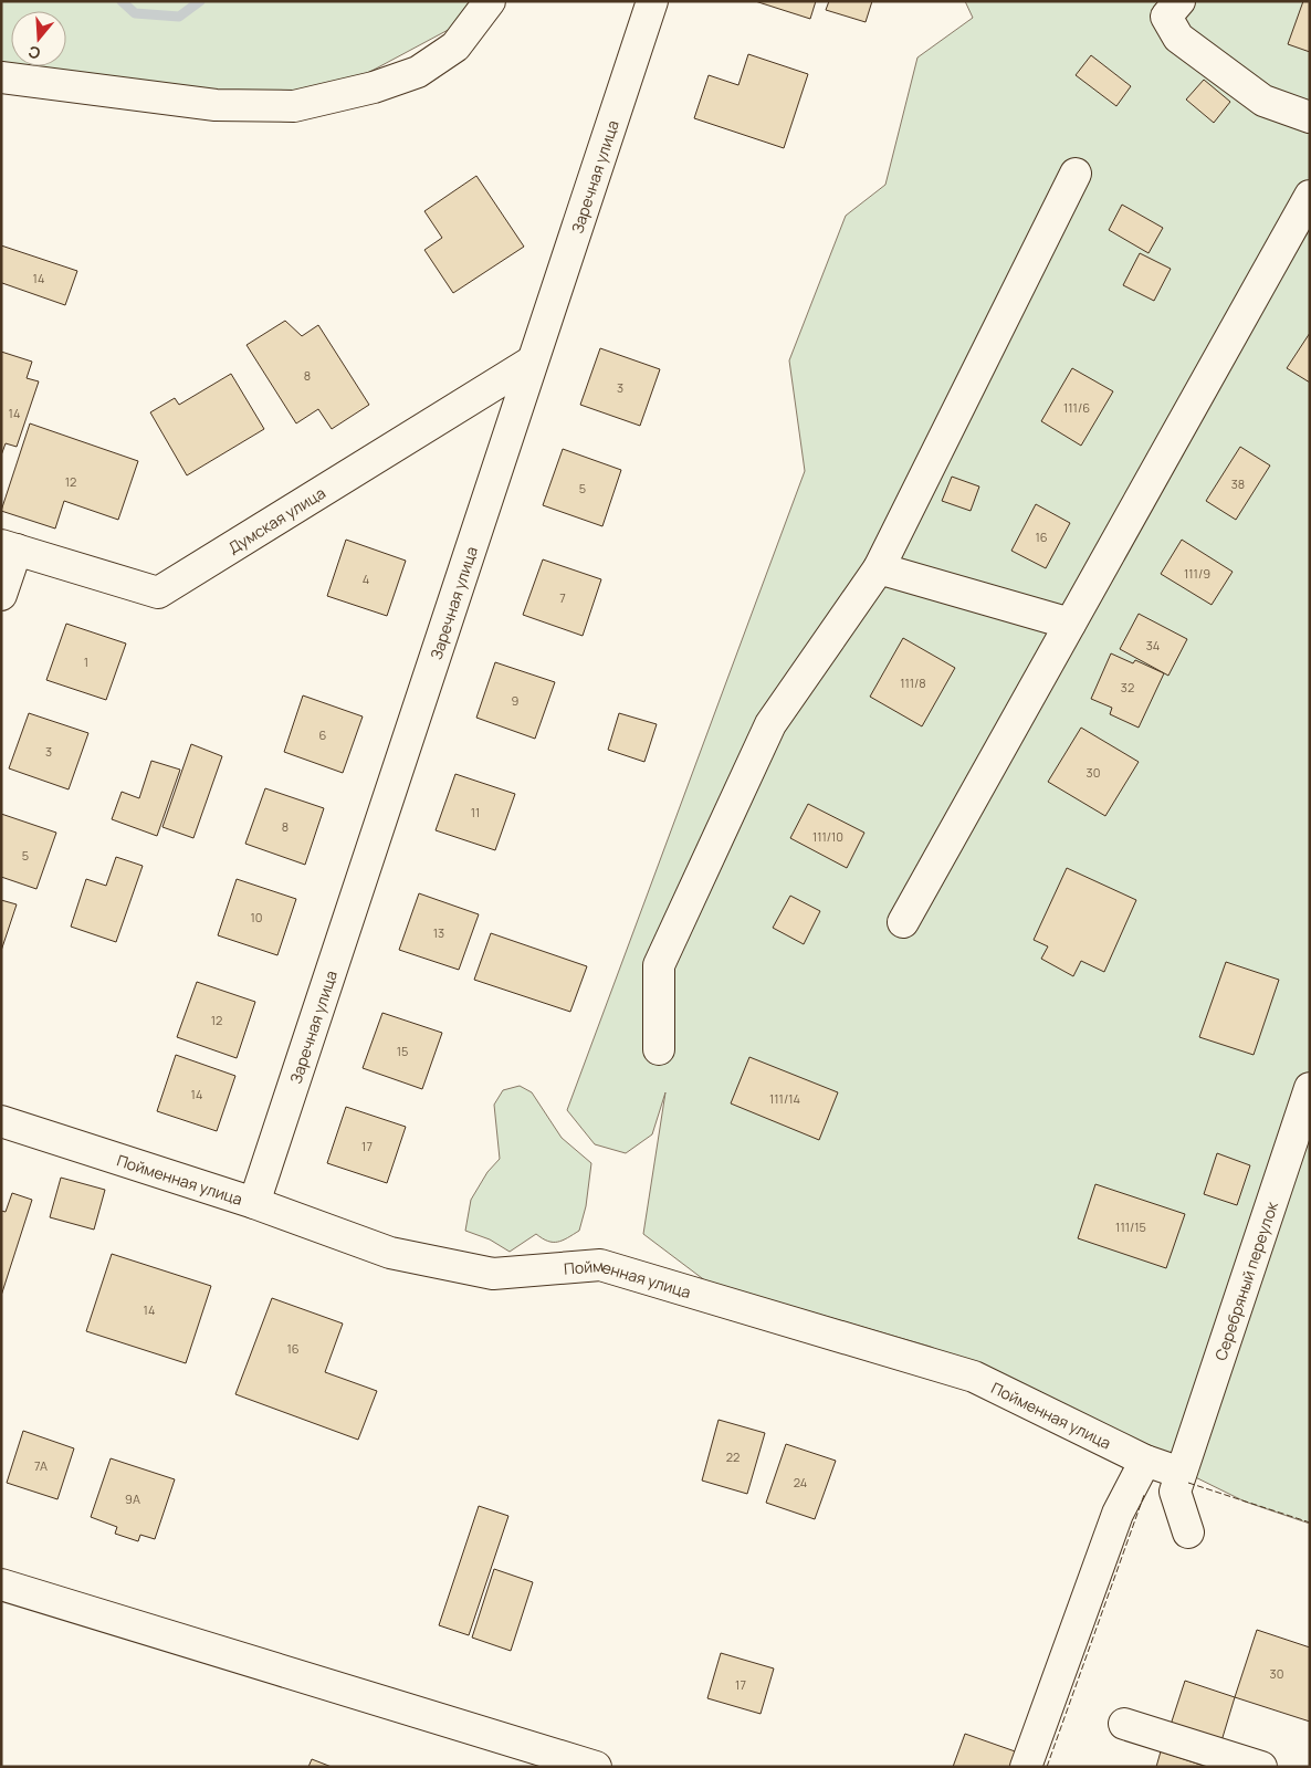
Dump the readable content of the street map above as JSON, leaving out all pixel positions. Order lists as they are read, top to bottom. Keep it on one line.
{"streets":{"street":["Заречная улица","Думская улица","Пойменная улица","Серебряный переулок"]},"crossings":[["Заречная улица","Думская улица"],["Заречная улица","Пойменная улица"],["Пойменная улица","Серебряный переулок"]],"house_numbers":["14","8","3","111/6","14","12","38","5","16","111/9","4","7","34","1","111/8","32","9","6","3","30","11","8","111/10","5","10","13","12","15","14","111/14","17","111/15","14","16","22","7А","24","9А","30","17"],"north":"bottom"}
